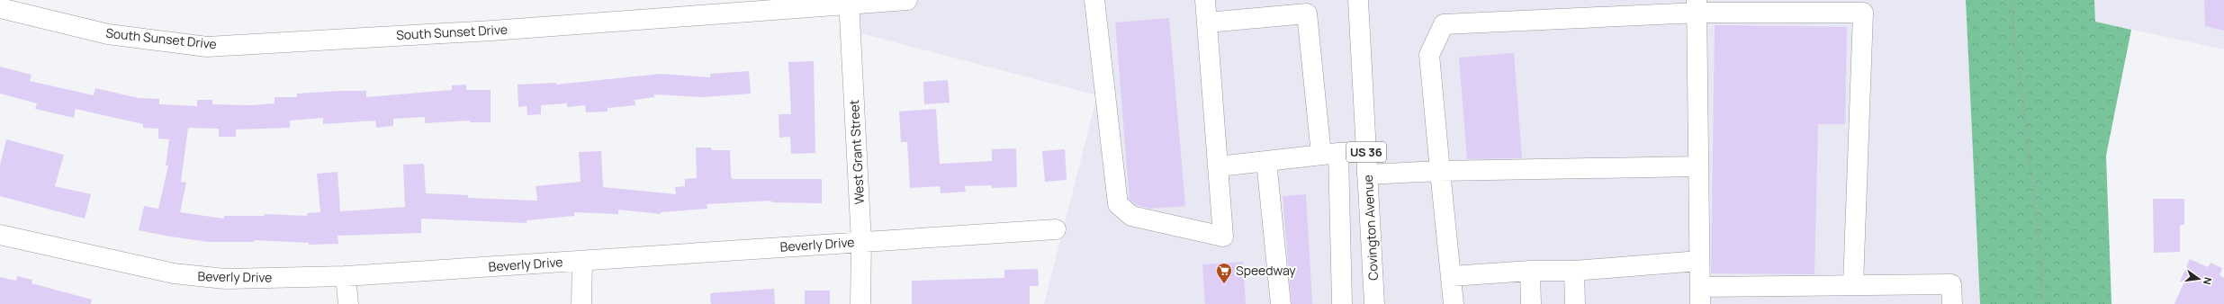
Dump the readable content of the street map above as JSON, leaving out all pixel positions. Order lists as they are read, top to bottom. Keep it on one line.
{"streets":{"street":["South Sunset Drive","West Grant Street","US 36","Covington Avenue","Beverly Drive"]},"crossings":[["South Sunset Drive","West Grant Street"],["West Grant Street","Beverly Drive"]],"places":{"supermarket":["Speedway"]},"north":"right"}
